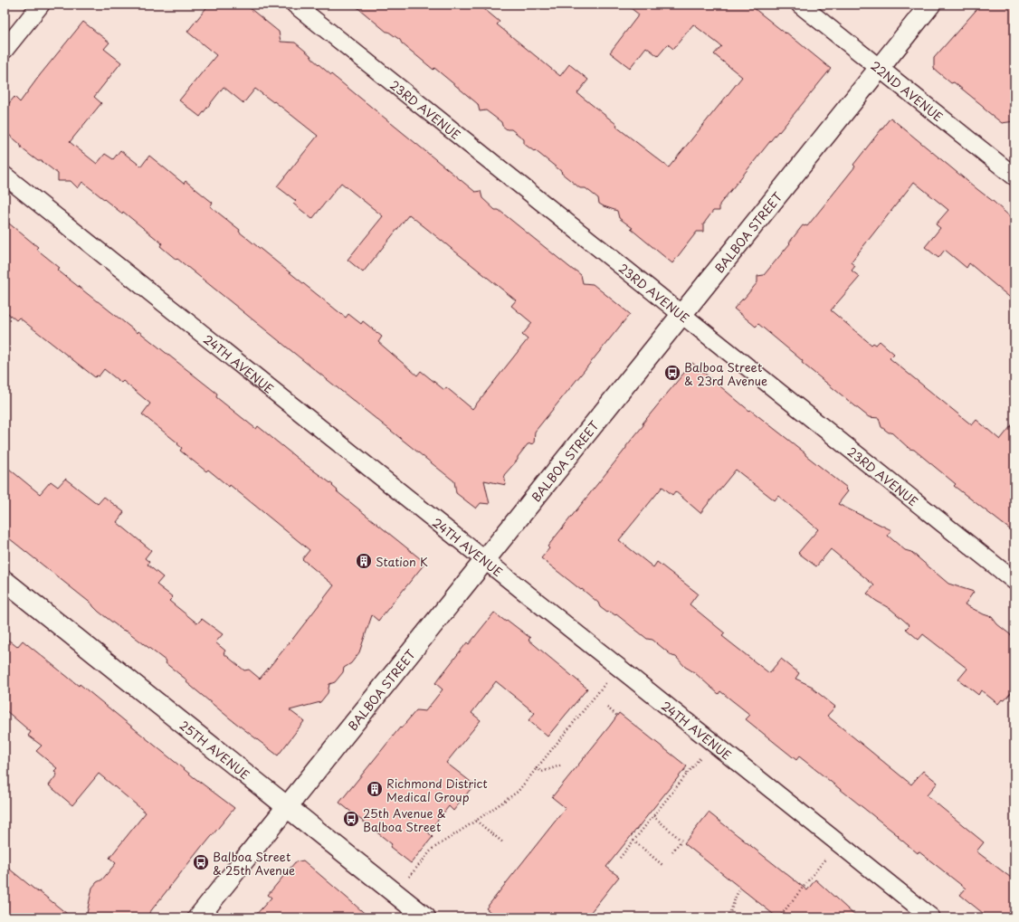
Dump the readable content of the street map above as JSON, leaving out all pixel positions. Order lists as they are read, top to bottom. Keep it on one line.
{"streets":{"street":["22ND AVENUE","23RD AVENUE","BALBOA STREET","24TH AVENUE","25TH AVENUE"]},"crossings":[["22ND AVENUE","BALBOA STREET"],["23RD AVENUE","BALBOA STREET"],["BALBOA STREET","24TH AVENUE"],["BALBOA STREET","25TH AVENUE"]],"places":{"bus stop":["Balboa Street & 23rd Avenue","25th Avenue & Balboa Street","Balboa Street & 25th Avenue"],"building":["Station K","Richmond District Medical Group"]}}
